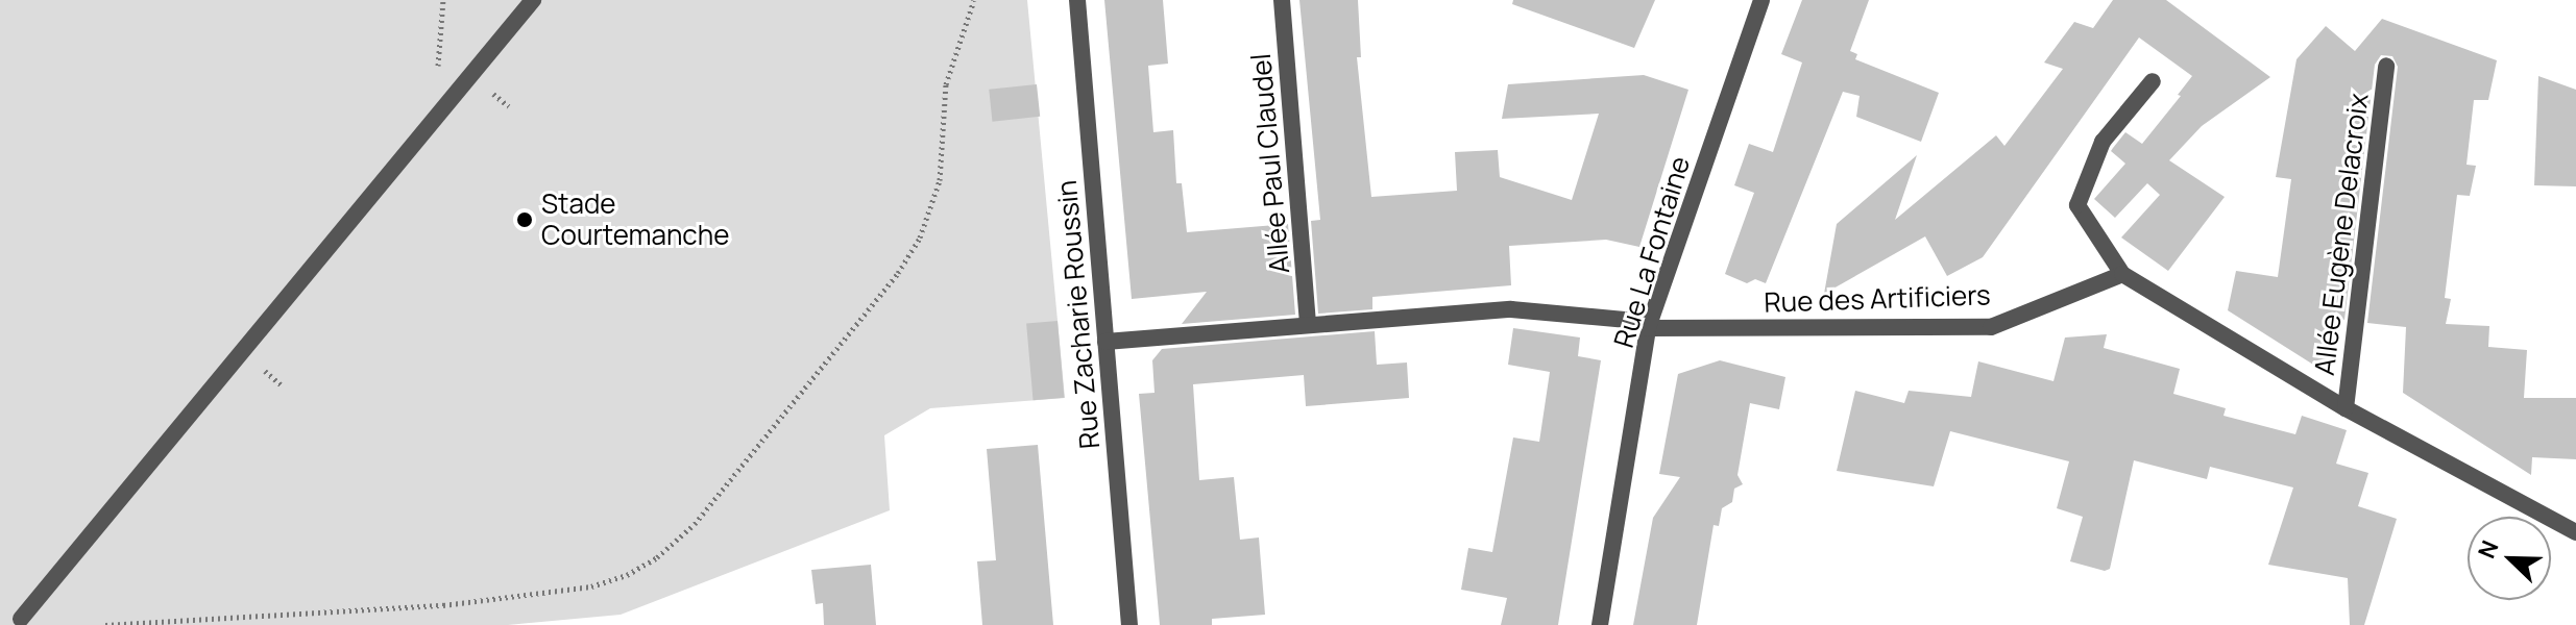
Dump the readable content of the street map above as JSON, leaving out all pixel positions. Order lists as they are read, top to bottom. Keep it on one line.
{"streets":{"street":["Allée Paul Claudel","Allée Eugène Delacroix","Rue La Fontaine","Rue des Artificiers","Rue Zacharie Roussin"]},"crossings":[["Allée Paul Claudel","Rue des Artificiers"],["Rue La Fontaine","Rue des Artificiers"],["Rue des Artificiers","Rue Zacharie Roussin"]],"places":["Stade Courtemanche"],"north":"top left"}
